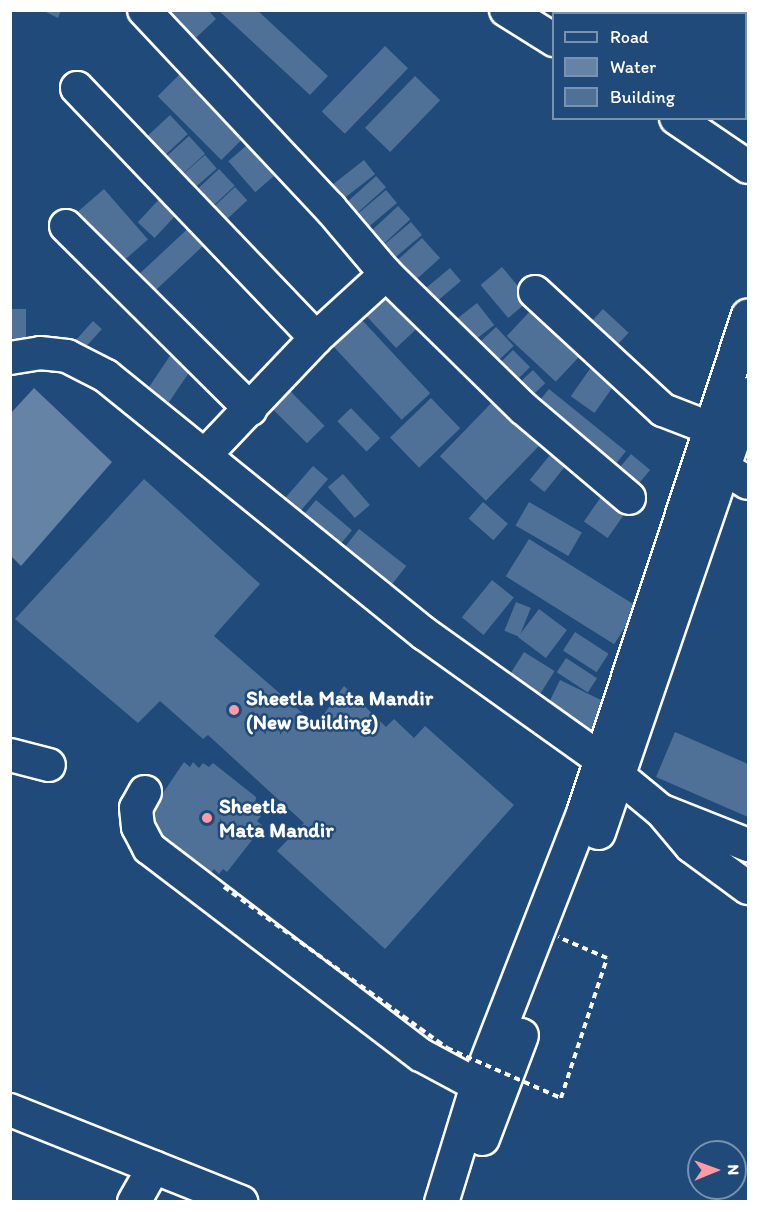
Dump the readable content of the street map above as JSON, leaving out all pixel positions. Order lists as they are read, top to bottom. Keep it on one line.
{"places":["Sheetla Mata Mandir (New Building)","Sheetla Mata Mandir"],"legend":["Road","Water","Building"],"north":"right"}
